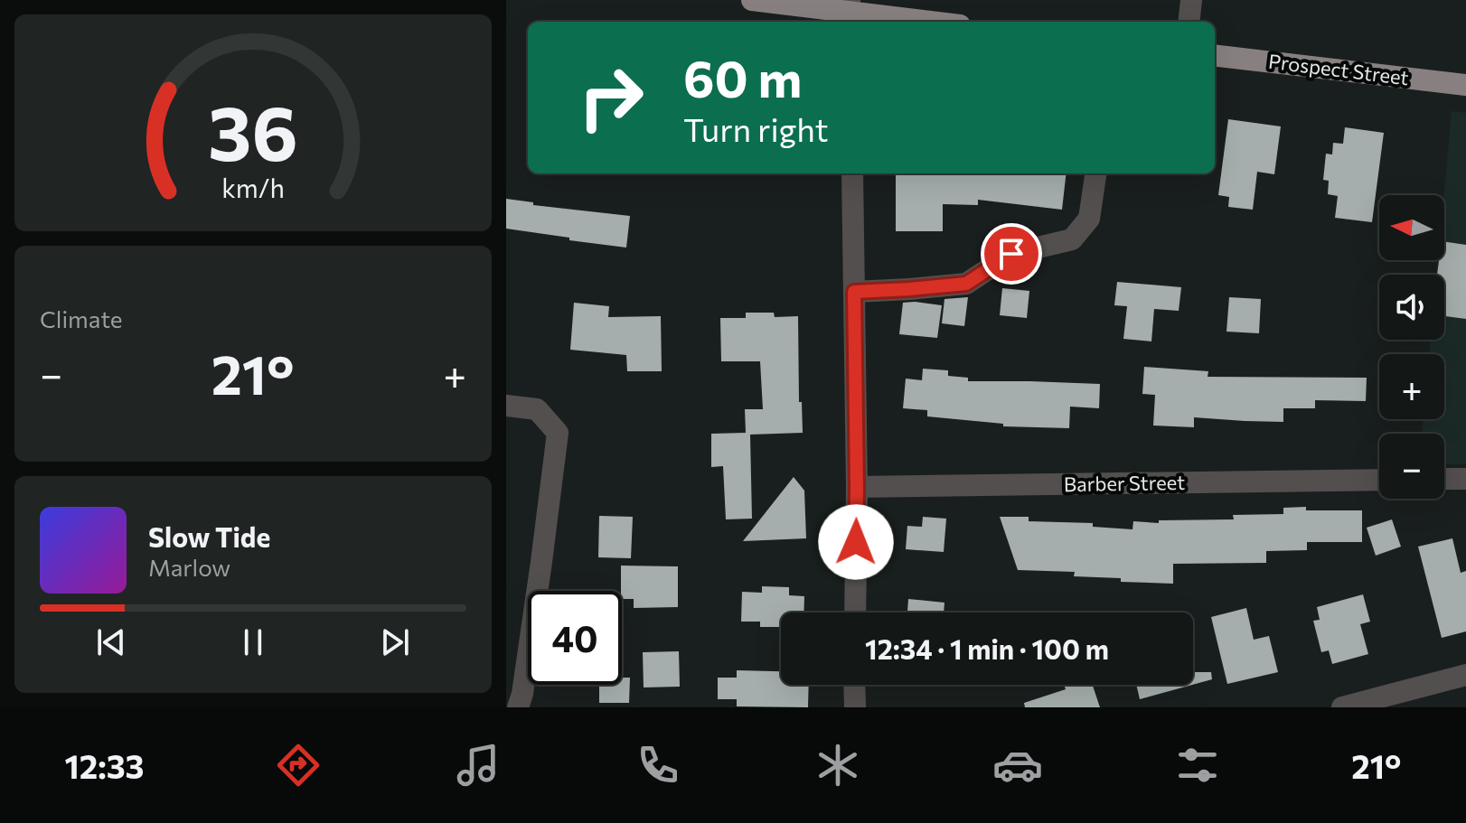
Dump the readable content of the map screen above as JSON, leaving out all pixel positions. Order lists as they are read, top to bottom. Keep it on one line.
{"streets":{"main road":["Prospect Street"],"street":["Barber Street"]},"north":"left","page":{"turn":["60 m","Turn right"],"map_buttons":["+","−"],"tile":"Climate","heat":["−","21°","+"],"song":["Slow Tide","Marlow"],"limit":"40","trip":"12:34 · 1 min · 100 m","tabs":["12:33","21°"],"gauge":["36","km/h"]}}
